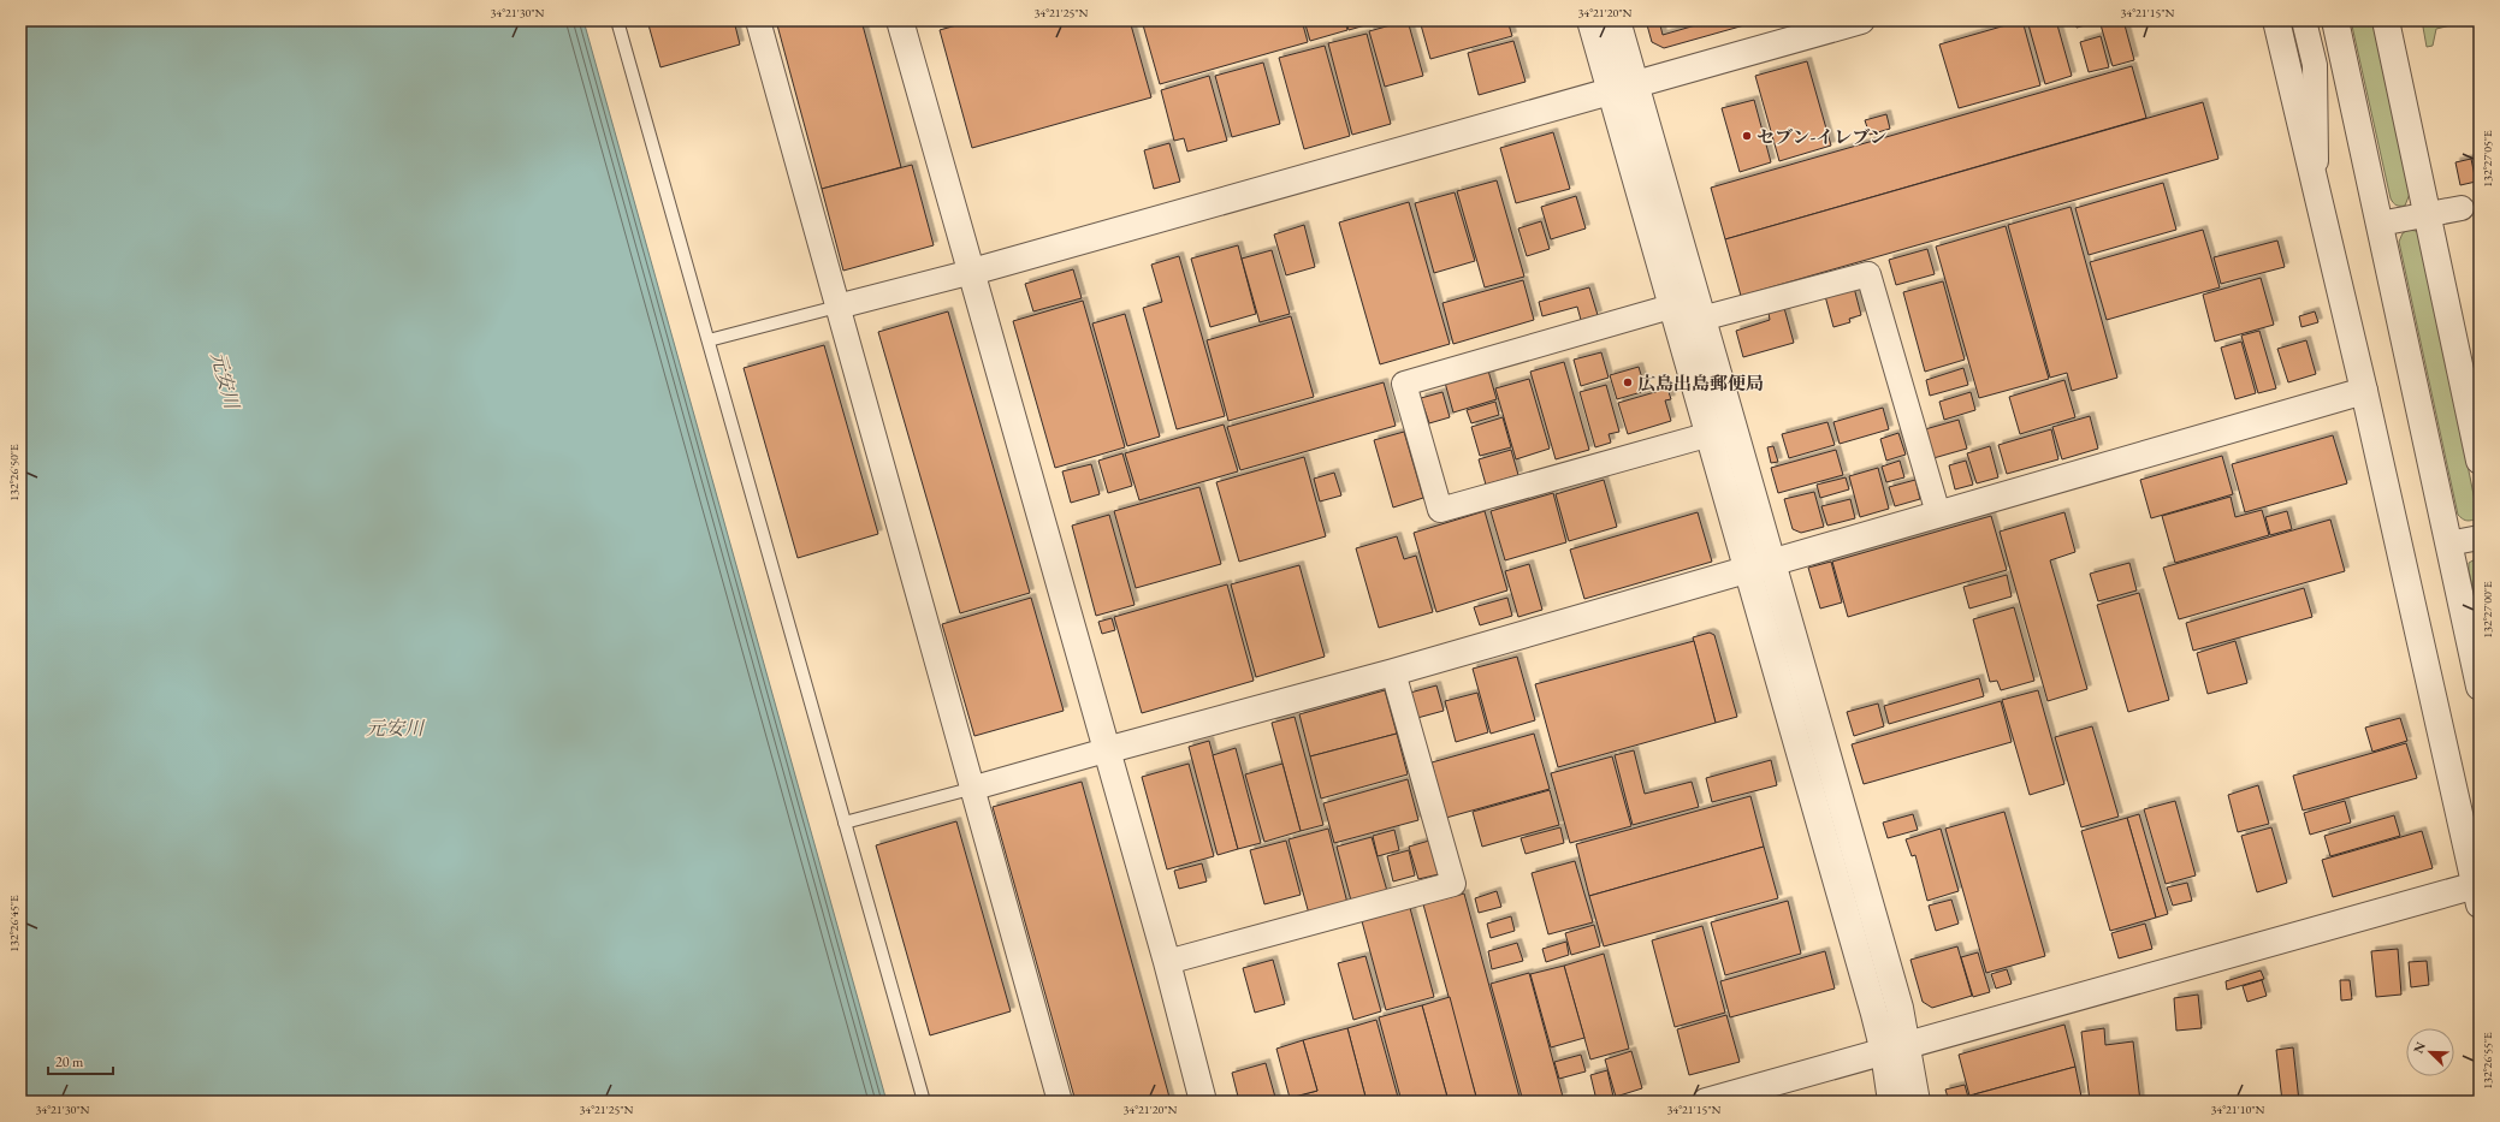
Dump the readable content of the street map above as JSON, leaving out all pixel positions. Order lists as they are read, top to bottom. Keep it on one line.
{"water":["元安川"],"places":["セブン-イレブン","広島出島郵便局"],"scale_bar":"20 m","north":"top left","coordinates":["34°21'30\"N","34°21'25\"N","34°21'20\"N","34°21'15\"N","132°27'05\"E","132°26'50\"E","132°27'00\"E","132°26'45\"E","132°26'55\"E","34°21'10\"N"]}
